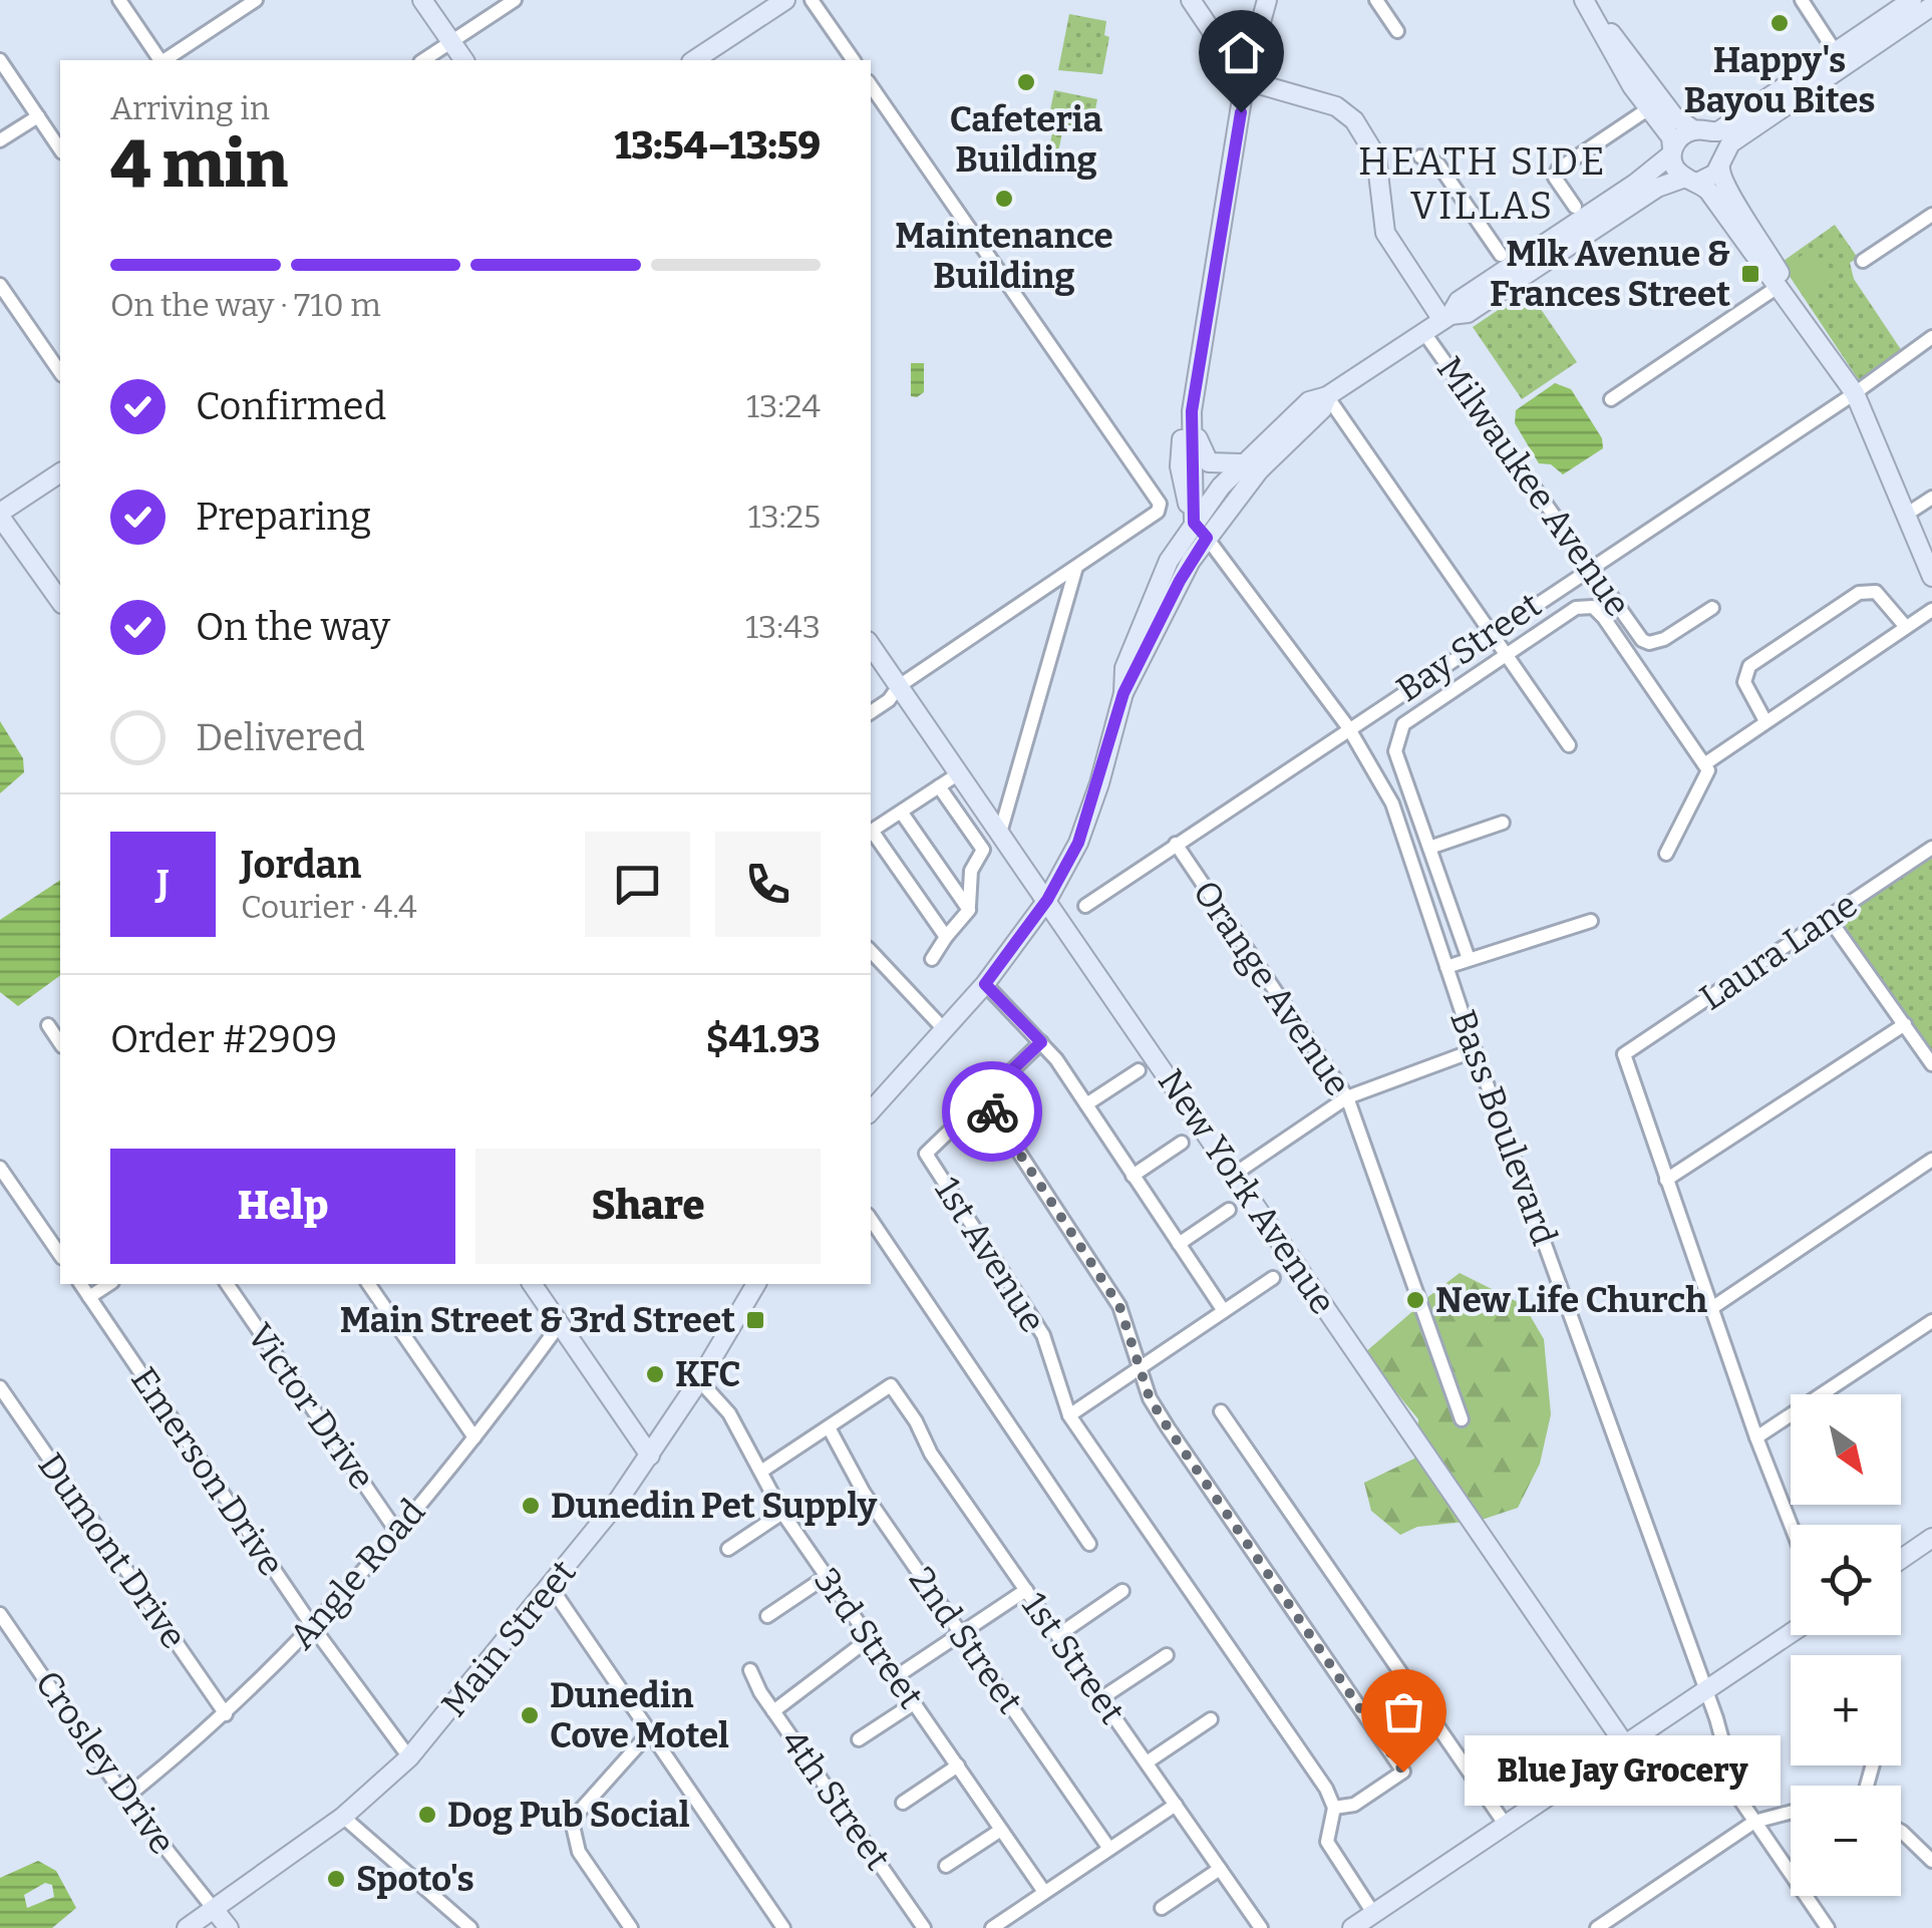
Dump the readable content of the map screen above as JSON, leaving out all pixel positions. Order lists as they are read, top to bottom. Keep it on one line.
{"streets":{"street":["Milwaukee Avenue","Bay Street","Laura Lane","Orange Avenue","Bass Boulevard","New York Avenue","1st Avenue","Victor Drive","Emerson Drive","Dumont Drive","Angle Road","Main Street","3rd Street","2nd Street","1st Street","Crosley Drive","4th Street"]},"crossings":[["Milwaukee Avenue","Bay Street"],["Bay Street","Orange Avenue"],["Bay Street","Bass Boulevard"],["Victor Drive","Angle Road"],["Emerson Drive","Angle Road"],["Emerson Drive","Main Street"],["Dumont Drive","Angle Road"],["Angle Road","Crosley Drive"],["Main Street","3rd Street"],["Main Street","Crosley Drive"],["2nd Street","1st Street"]],"districts":["HEATH SIDE VILLAS"],"places":{"other":["Happy's Bayou Bites","Cafeteria Building","Maintenance Building","New Life Church","KFC","Dunedin Pet Supply","Dunedin Cove Motel","Blue Jay Grocery","Dog Pub Social","Spoto's"],"transit":["Mlk Avenue & Frances Street","Main Street & 3rd Street"]},"north":"bottom right","page":{"heading":["4 min","Arriving in","13:54–13:59"],"panel":["Jordan","Courier · 4.4","Order #2909","$41.93"],"bar":"On the way · 710 m","list":[["Confirmed","13:24"],["Preparing","13:25"],["On the way","13:43"],"Delivered"],"round":"J","buttons":["Help","Share"],"map_buttons":["+","−"],"bubble":"Blue Jay Grocery"}}
